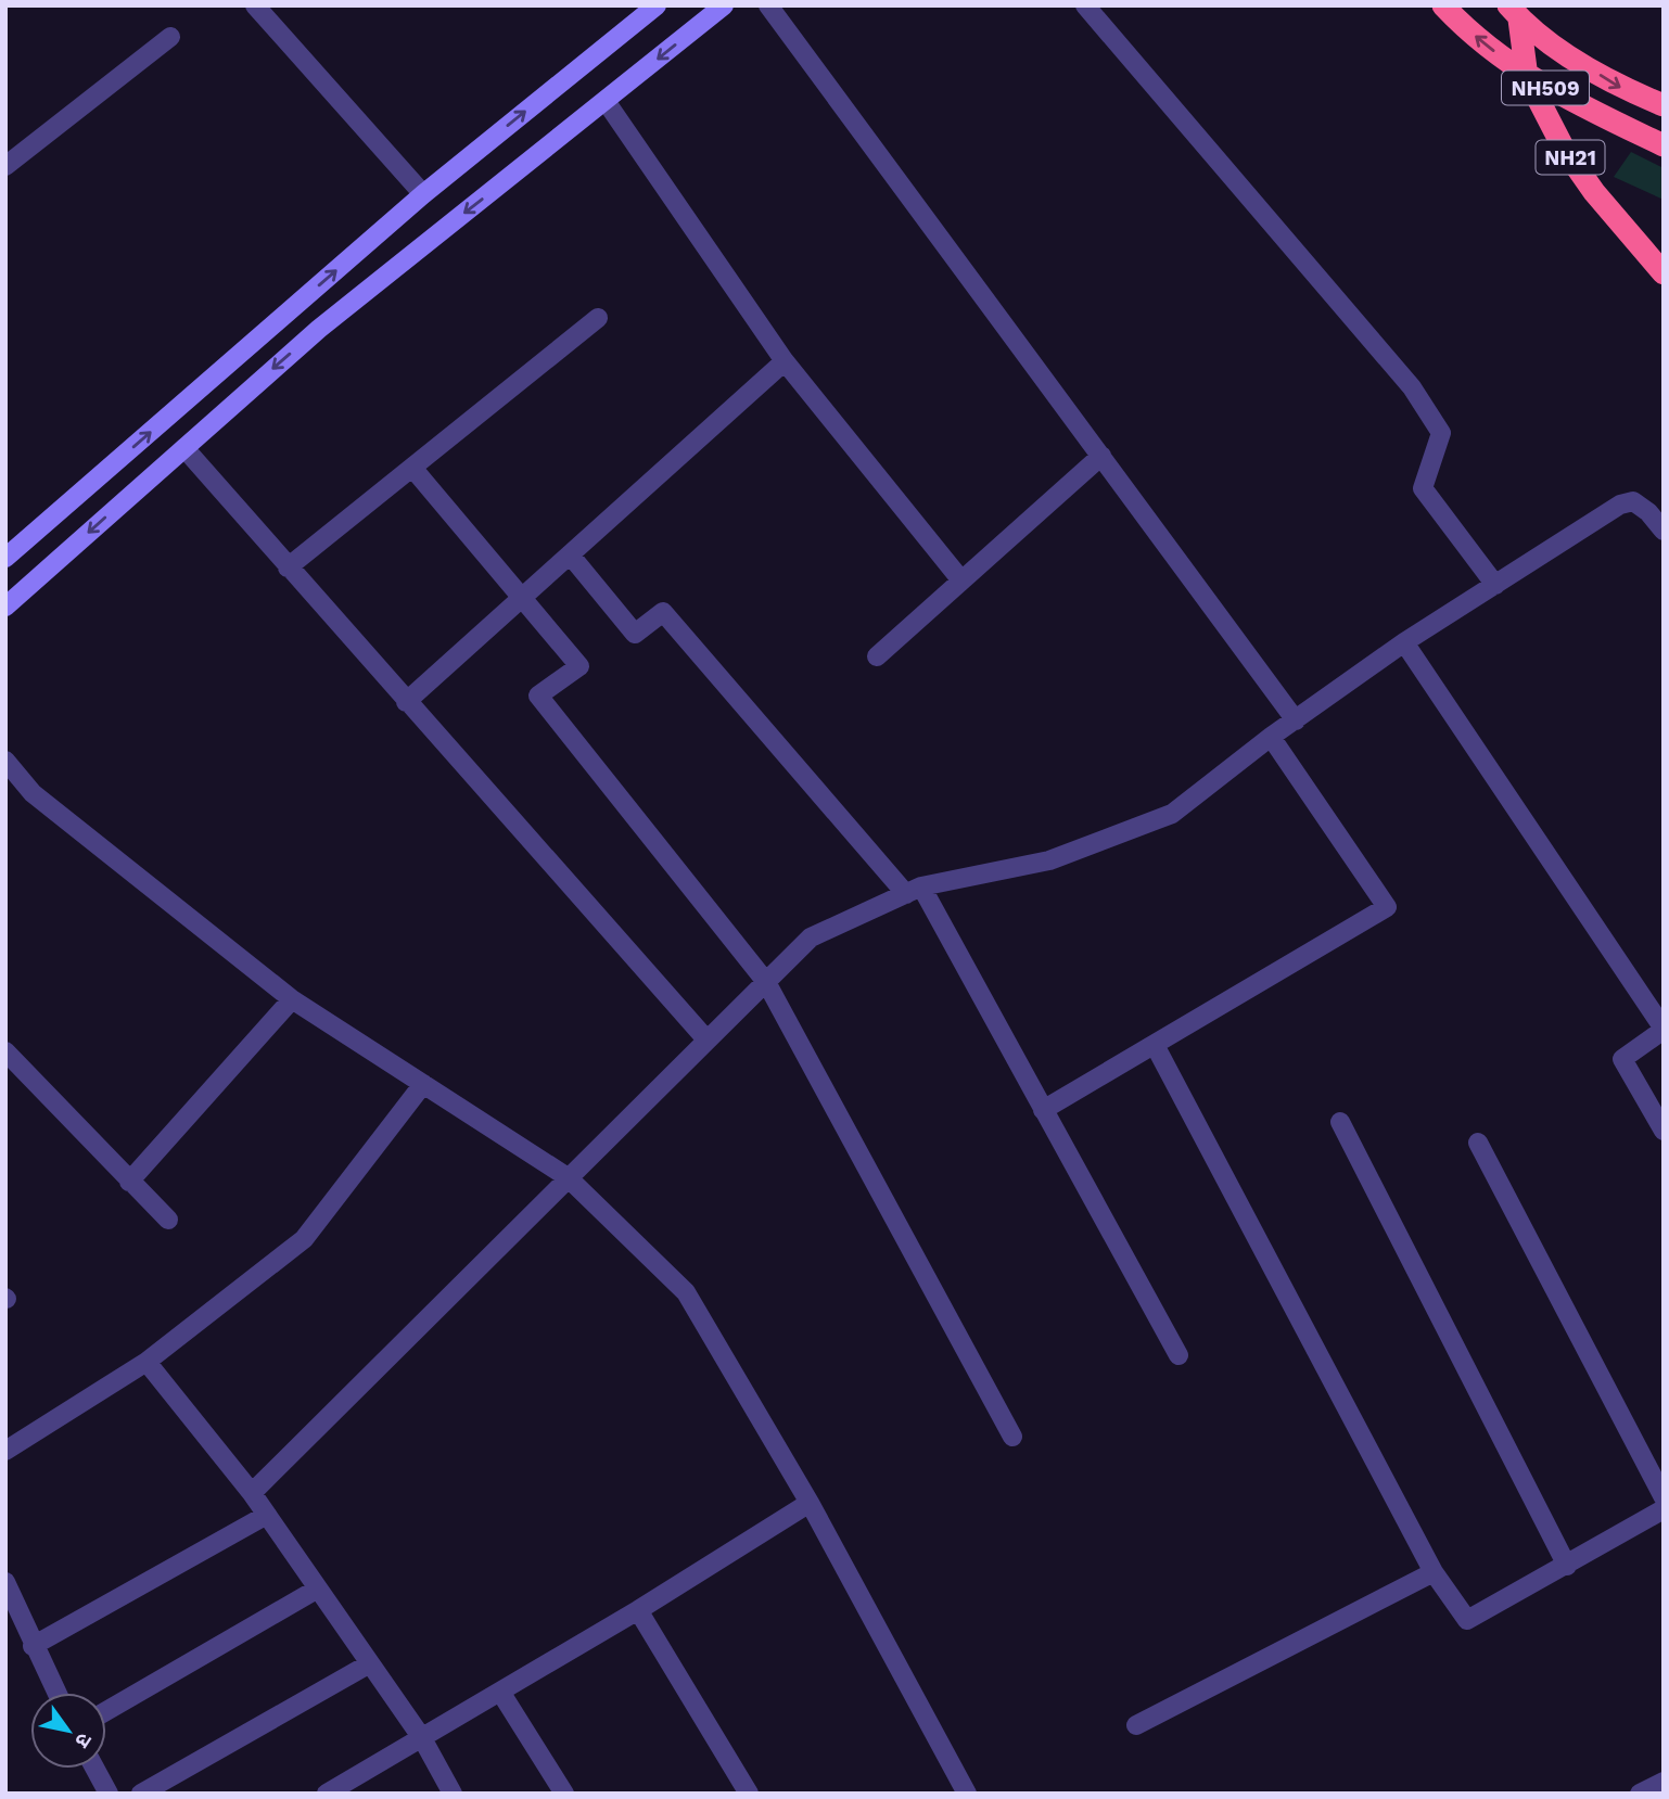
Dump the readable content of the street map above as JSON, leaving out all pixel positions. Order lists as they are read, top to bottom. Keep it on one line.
{"streets":{"highway":["NH509","NH21"]},"crossings":[["NH509","NH21"]],"north":"bottom right"}
